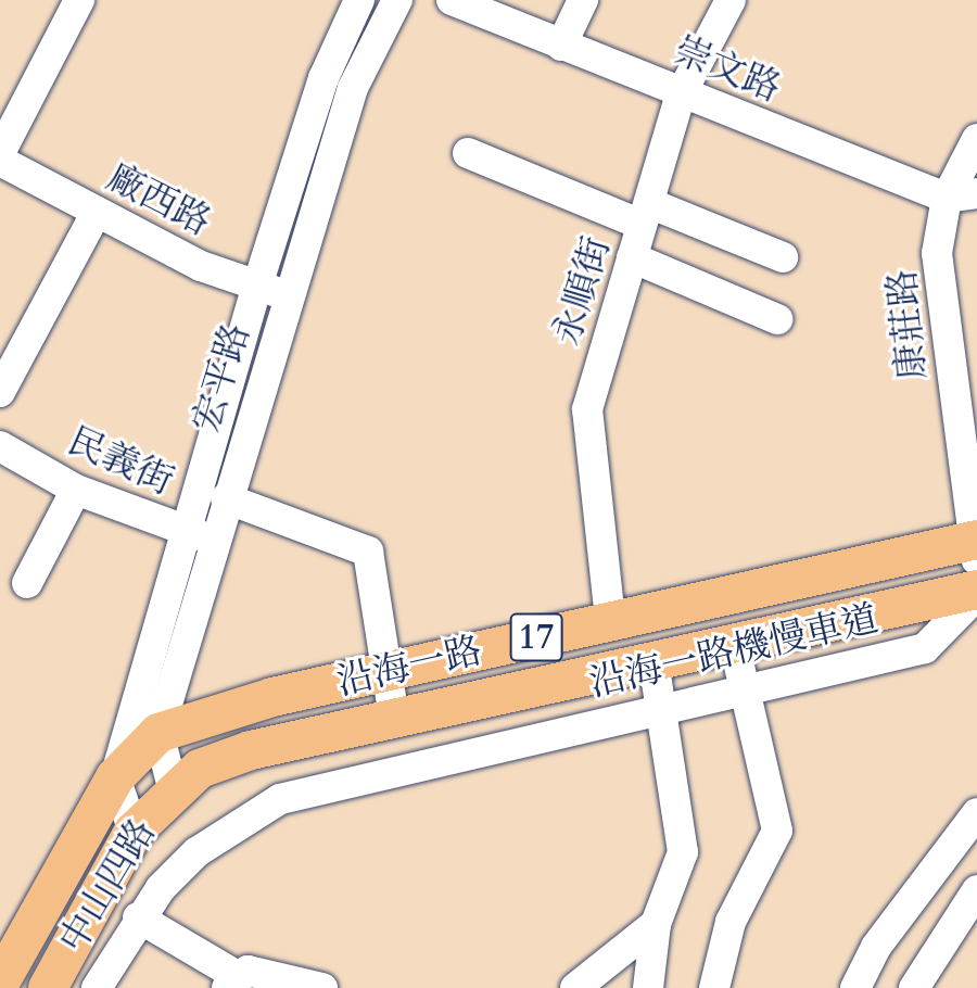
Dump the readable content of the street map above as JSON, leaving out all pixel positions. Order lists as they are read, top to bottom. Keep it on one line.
{"streets":{"main road":["17","沿海一路","中山四路"],"street":["崇文路","廠西路","永順街","康莊路","宏平路","民義街","沿海一路機慢車道"]},"crossings":[["崇文路","永順街"],["崇文路","康莊路"],["廠西路","宏平路"],["永順街","沿海一路"],["康莊路","沿海一路"],["宏平路","民義街"],["宏平路","沿海一路"],["宏平路","中山四路"],["沿海一路機慢車道","沿海一路"],["沿海一路","中山四路"]]}
